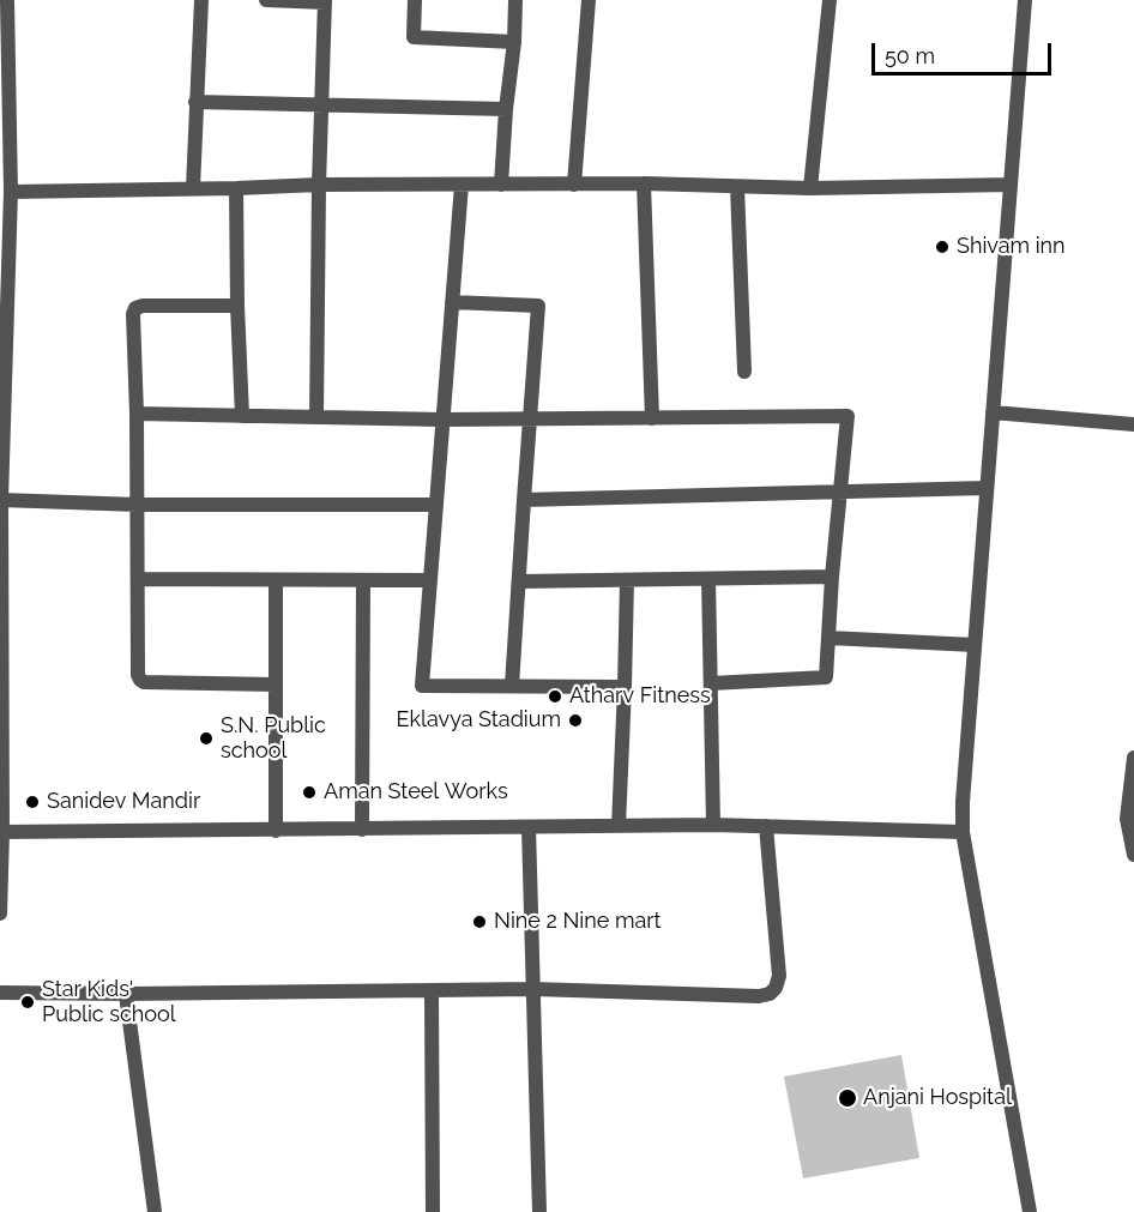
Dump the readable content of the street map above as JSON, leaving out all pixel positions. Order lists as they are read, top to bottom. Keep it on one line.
{"places":["Shivam inn","Atharv Fitness","Eklavya Stadium","S.N. Public school","Aman Steel Works","Sanidev Mandir","Nine 2 Nine mart","Star Kids' Public school","Anjani Hospital"],"scale_bar":"50 m"}
